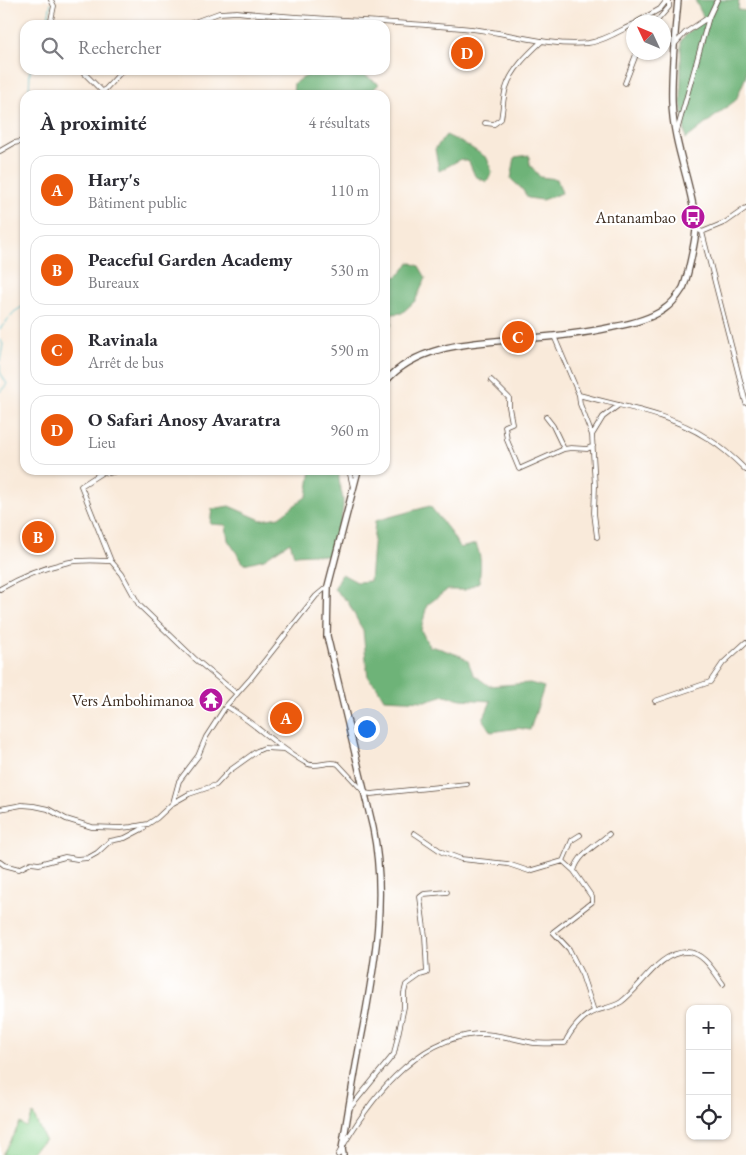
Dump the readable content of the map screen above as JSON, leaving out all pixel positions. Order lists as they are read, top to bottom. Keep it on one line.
{"places":{"bus stop":["Antanambao"],"temple":["Vers Ambohimanoa"]},"north":"top left","page":{"search":"Rechercher","pins":["D","C","B","A"],"heading":["À proximité","4 résultats"],"list":[{"mark":"A","name":"Hary's","note":"Bâtiment public","value":"110 m"},{"mark":"B","name":"Peaceful Garden Academy","note":"Bureaux","value":"530 m"},{"mark":"C","name":"Ravinala","note":"Arrêt de bus","value":"590 m"},{"mark":"D","name":"O Safari Anosy Avaratra","note":"Lieu","value":"960 m"}],"map_buttons":["+","−"]}}
